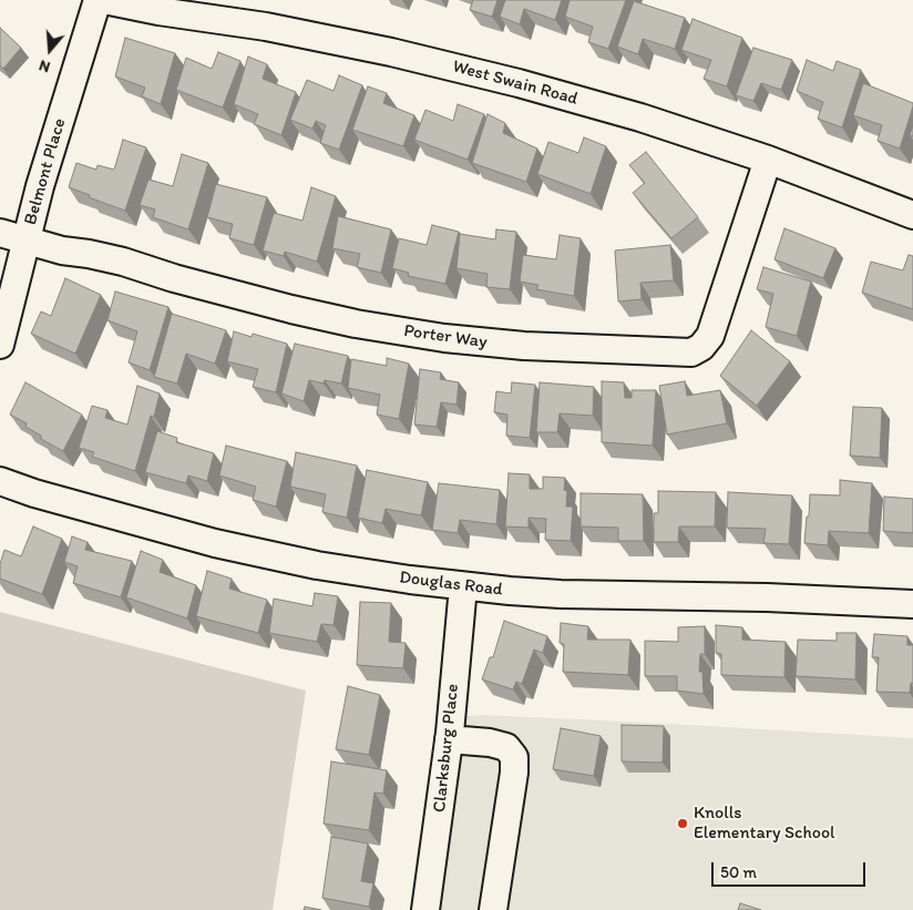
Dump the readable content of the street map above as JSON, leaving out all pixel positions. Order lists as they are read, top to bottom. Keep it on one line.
{"streets":{"street":["West Swain Road","Belmont Place","Porter Way","Douglas Road","Clarksburg Place"]},"crossings":[["West Swain Road","Porter Way"],["Belmont Place","Porter Way"],["Douglas Road","Clarksburg Place"]],"places":["Knolls Elementary School"],"scale_bar":"50 m","north":"bottom"}
